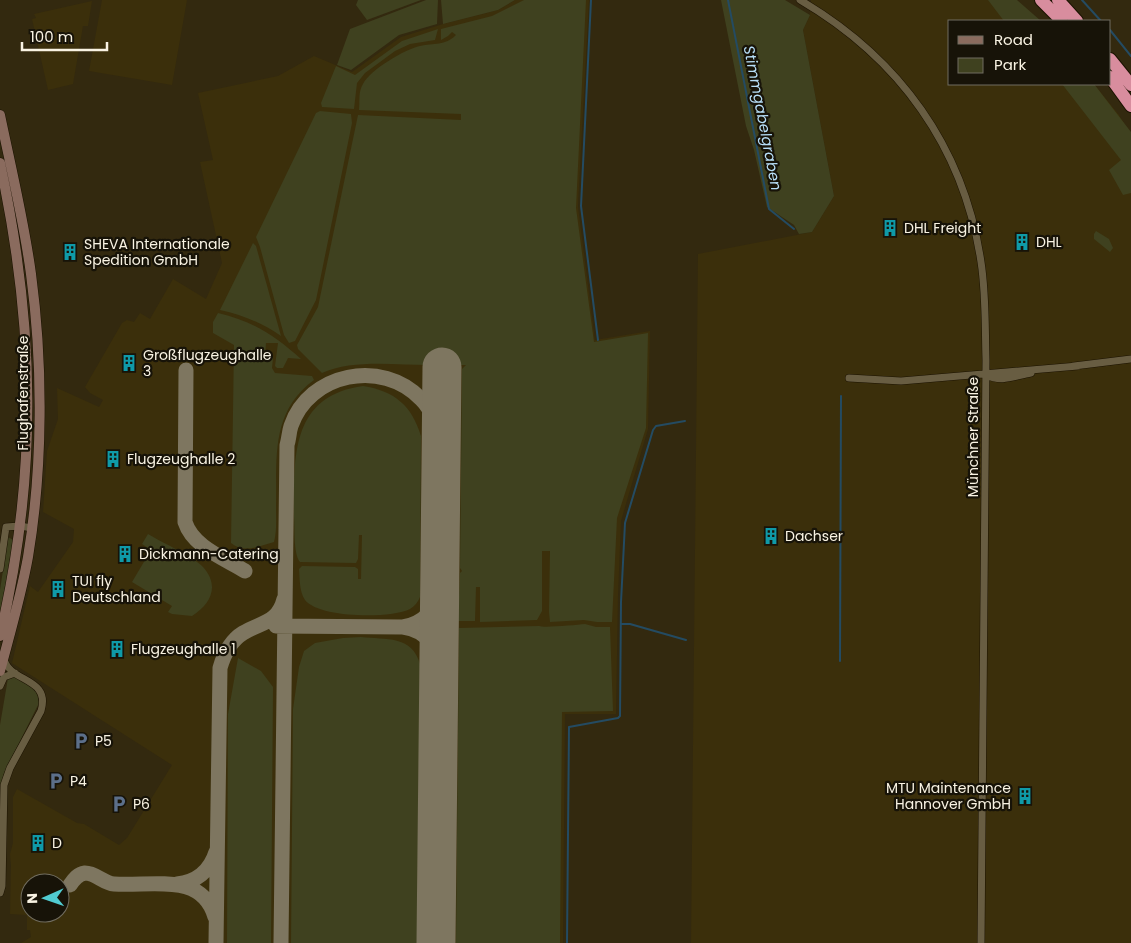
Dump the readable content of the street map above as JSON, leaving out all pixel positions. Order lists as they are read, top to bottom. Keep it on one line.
{"streets":{"main road":["Flughafenstraße"],"street":["Münchner Straße"]},"water":["Stimmgabelgraben"],"places":{"building":["DHL Freight","DHL","SHEVA Internationale Spedition GmbH","Großflugzeughalle 3","Flugzeughalle 2","Dachser","Dickmann-Catering","TUI fly Deutschland","Flugzeughalle 1","MTU Maintenance Hannover GmbH","D"],"parking":["P5","P4","P6"]},"legend":["Road","Park"],"scale_bar":"100 m","north":"left"}
